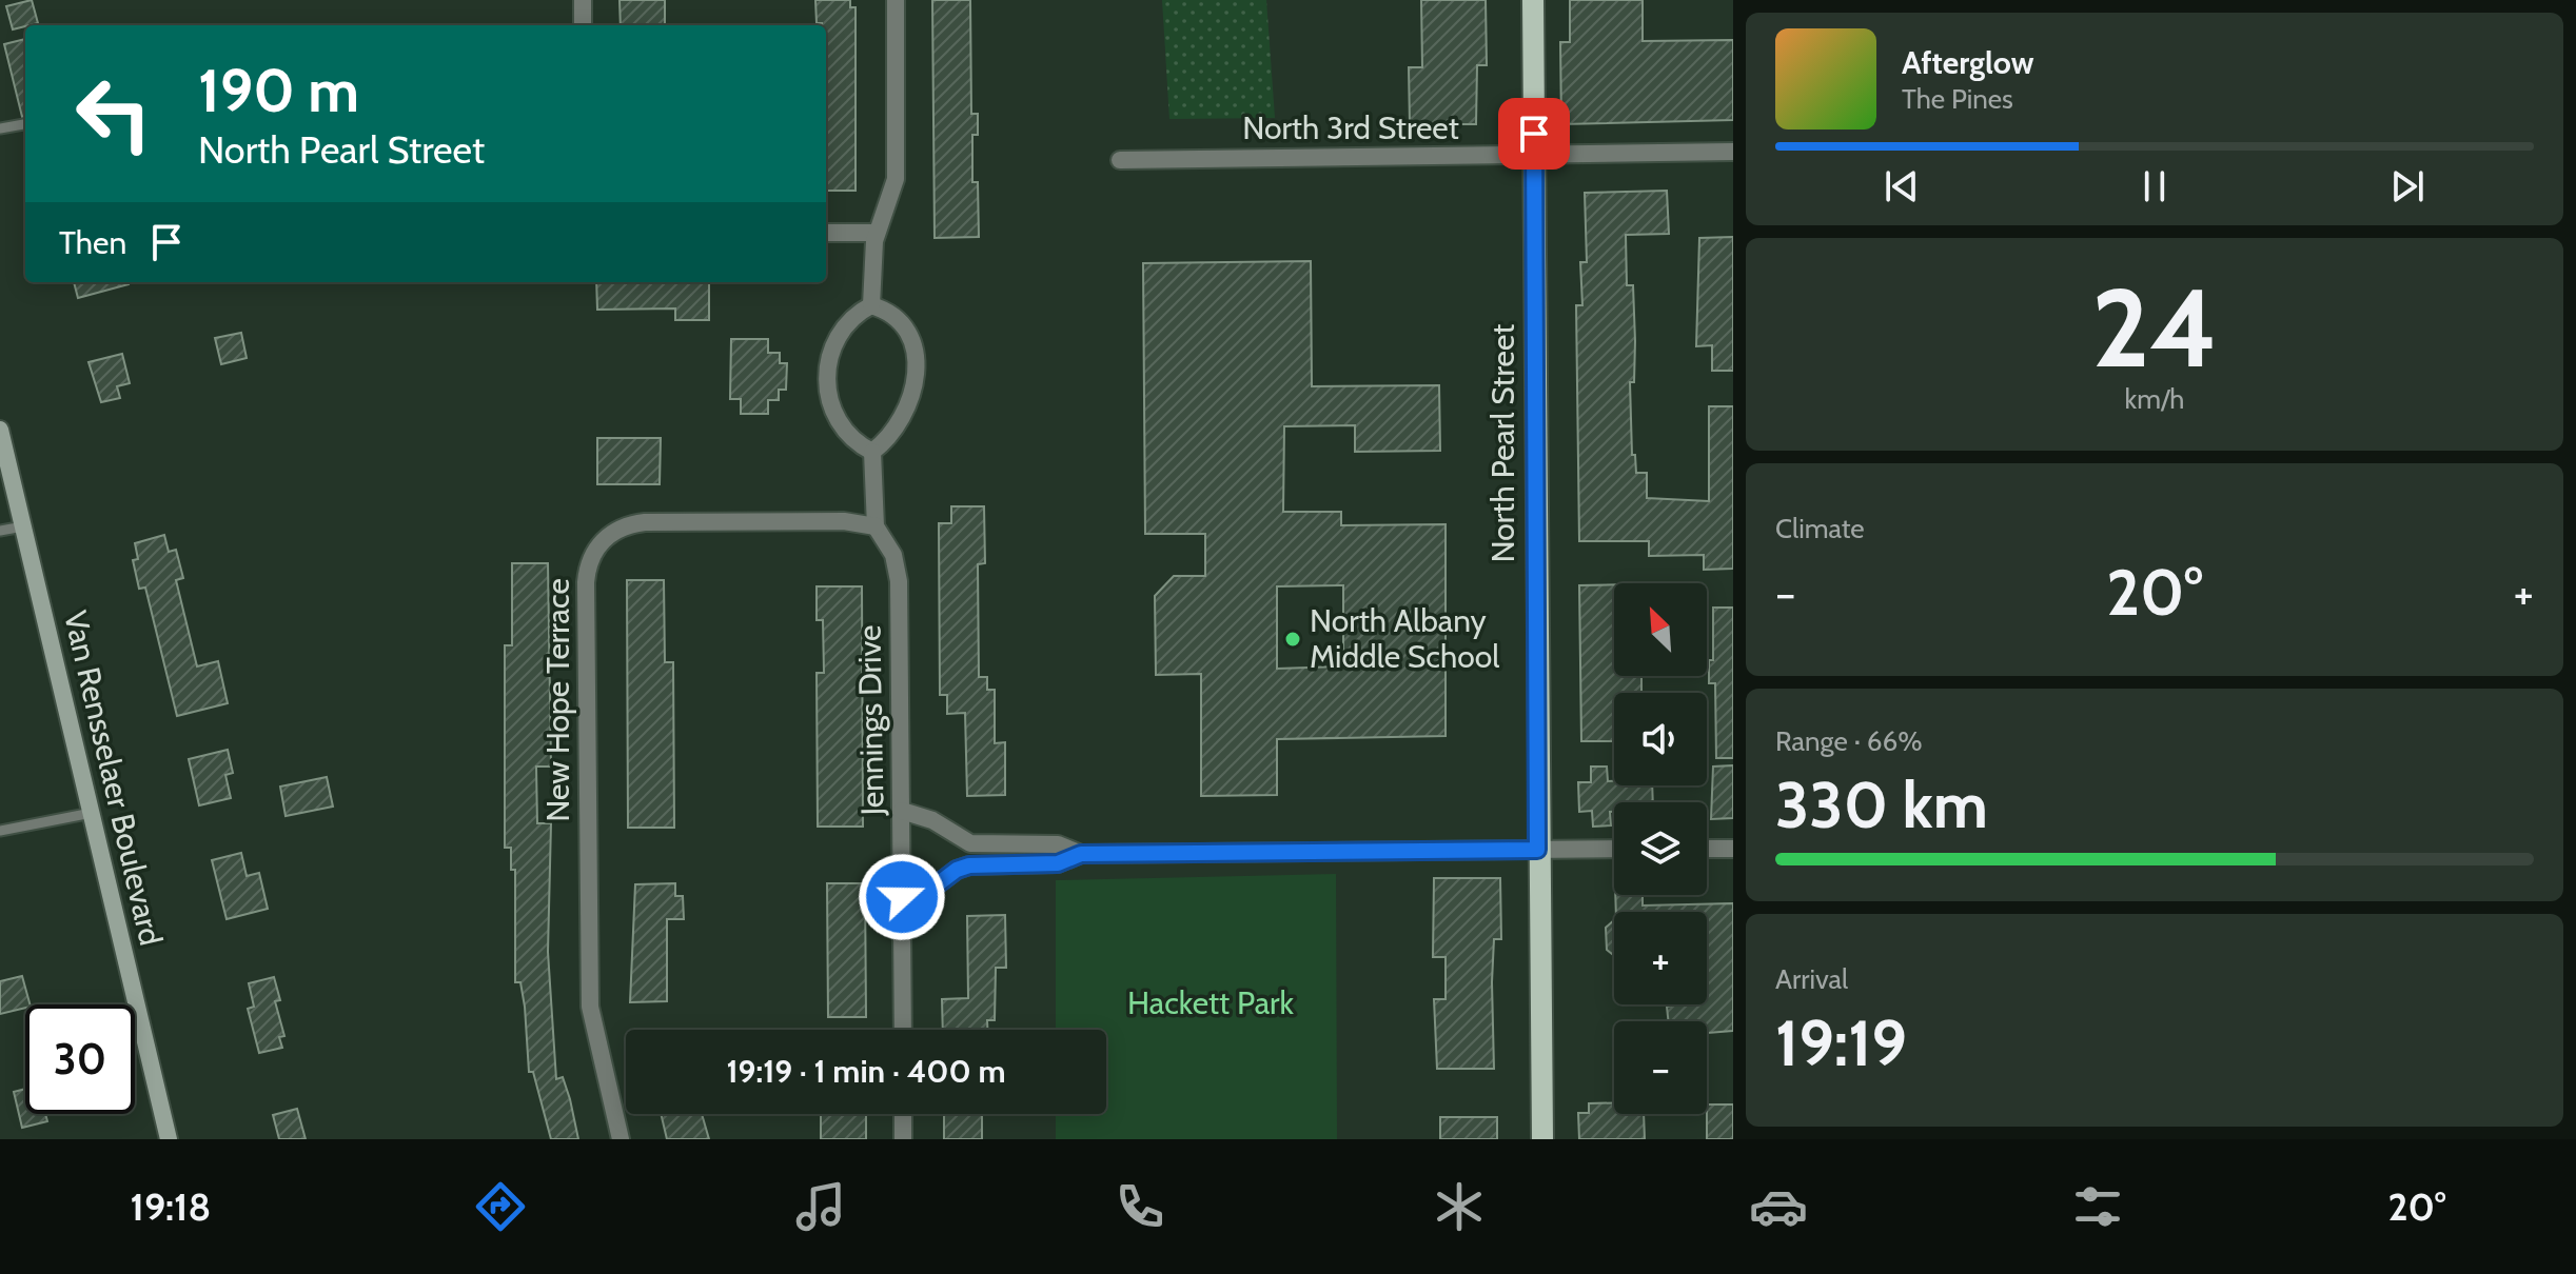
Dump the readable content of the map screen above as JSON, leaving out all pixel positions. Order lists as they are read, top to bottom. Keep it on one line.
{"streets":{"main road":["North Pearl Street"],"street":["North 3rd Street","New Hope Terrace","Jennings Drive","Van Rensselaer Boulevard"]},"crossings":[["North 3rd Street","North Pearl Street"],["New Hope Terrace","Jennings Drive"]],"parks":["Hackett Park"],"places":["North Albany Middle School"],"north":"top left","page":{"turn":["190 m","North Pearl Street"],"song":["Afterglow","The Pines"],"then":"Then","tile":[["24","km/h"],"Climate",["Range · 66%","330 km"],["Arrival","19:19"]],"heat":["−","20°","+"],"map_buttons":["+","−"],"limit":"30","trip":"19:19 · 1 min · 400 m","tabs":["19:18","20°"]}}
